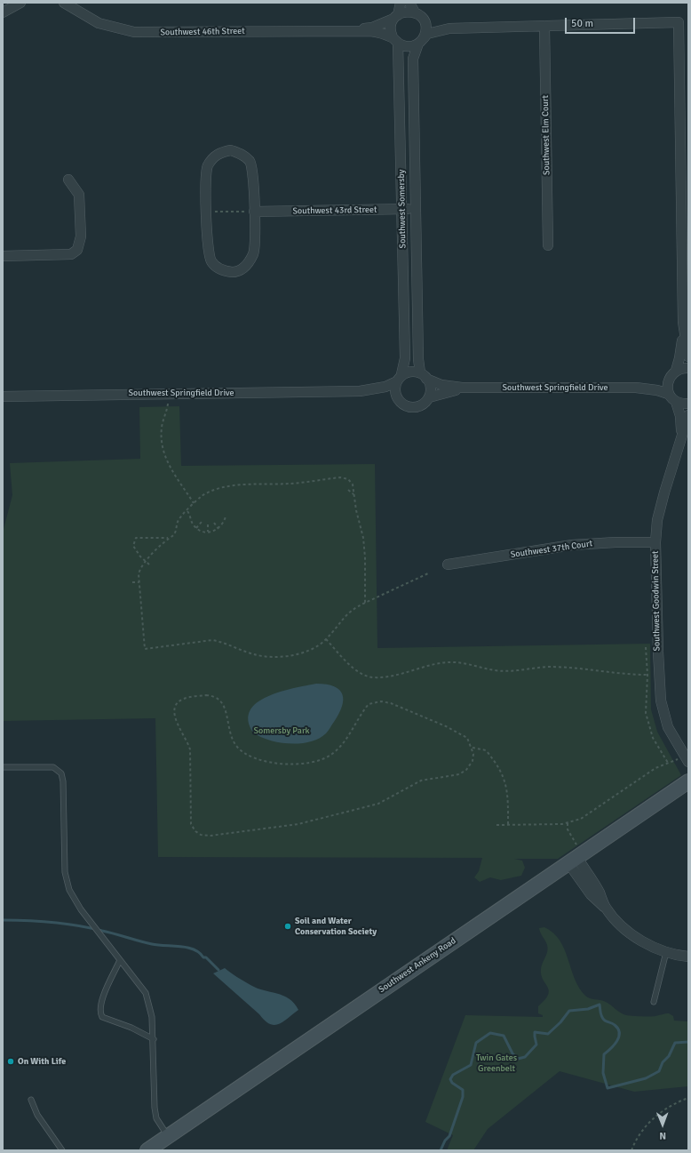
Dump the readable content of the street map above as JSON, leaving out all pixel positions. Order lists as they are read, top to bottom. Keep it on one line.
{"streets":{"street":["Southwest 46th Street","Southwest Elm Court","Southwest Somersby","Southwest 43rd Street","Southwest Springfield Drive","Southwest 37th Court","Southwest Goodwin Street","Southwest Ankeny Road"]},"crossings":[["Southwest 46th Street","Southwest Somersby"],["Southwest Somersby","Southwest 43rd Street"],["Southwest Somersby","Southwest Springfield Drive"],["Southwest 37th Court","Southwest Goodwin Street"]],"parks":["Somersby Park","Twin Gates Greenbelt"],"places":["Soil and Water Conservation Society","On With Life"],"scale_bar":"50 m","north":"bottom"}
